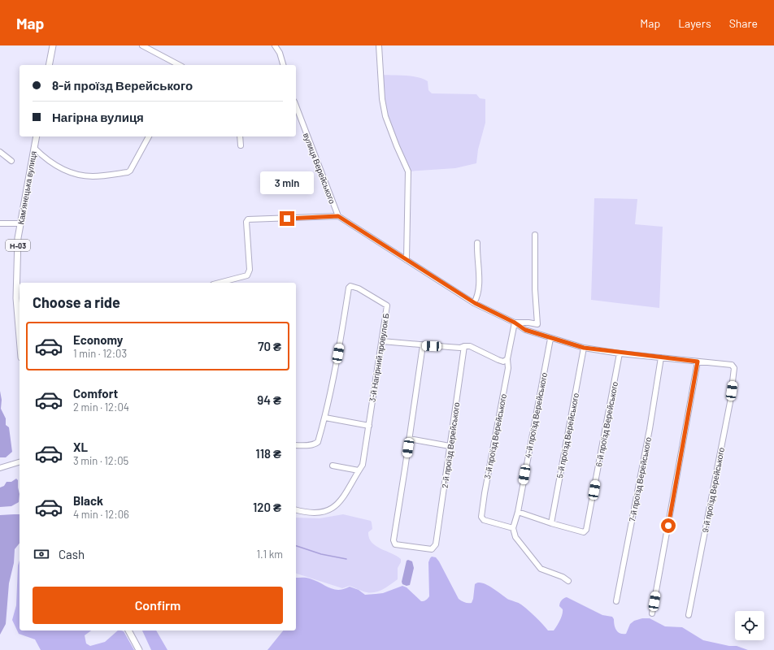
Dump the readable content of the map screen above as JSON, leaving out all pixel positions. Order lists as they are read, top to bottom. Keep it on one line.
{"streets":{"main road":["Камʼянецька вулиця","Н-03"],"street":["вулиця Верейського","3-й Нагірний провулок Б","4-й проїзд Верейського","6-й проїзд Верейського","5-й проїзд Верейського","3-й проїзд Верейського","2-й проїзд Верейського","7-й проїзд Верейського","9-й проїзд Верейського"]},"crossings":[["4-й проїзд Верейського","3-й проїзд Верейського"],["6-й проїзд Верейського","5-й проїзд Верейського"]],"page":{"header":"Map","nav":["Map","Layers","Share"],"banner":["8-й проїзд Верейського","Нагірна вулиця"],"bubble":"3 min","heading":"Choose a ride","list":[{"name":"Economy","note":"1 min · 12:03","value":"70 ₴"},{"name":"Comfort","note":"2 min · 12:04","value":"94 ₴"},{"name":"XL","note":"3 min · 12:05","value":"118 ₴"},{"name":"Black","note":"4 min · 12:06","value":"120 ₴"}],"pay":["Cash","1.1 km"],"buttons":"Confirm"}}
